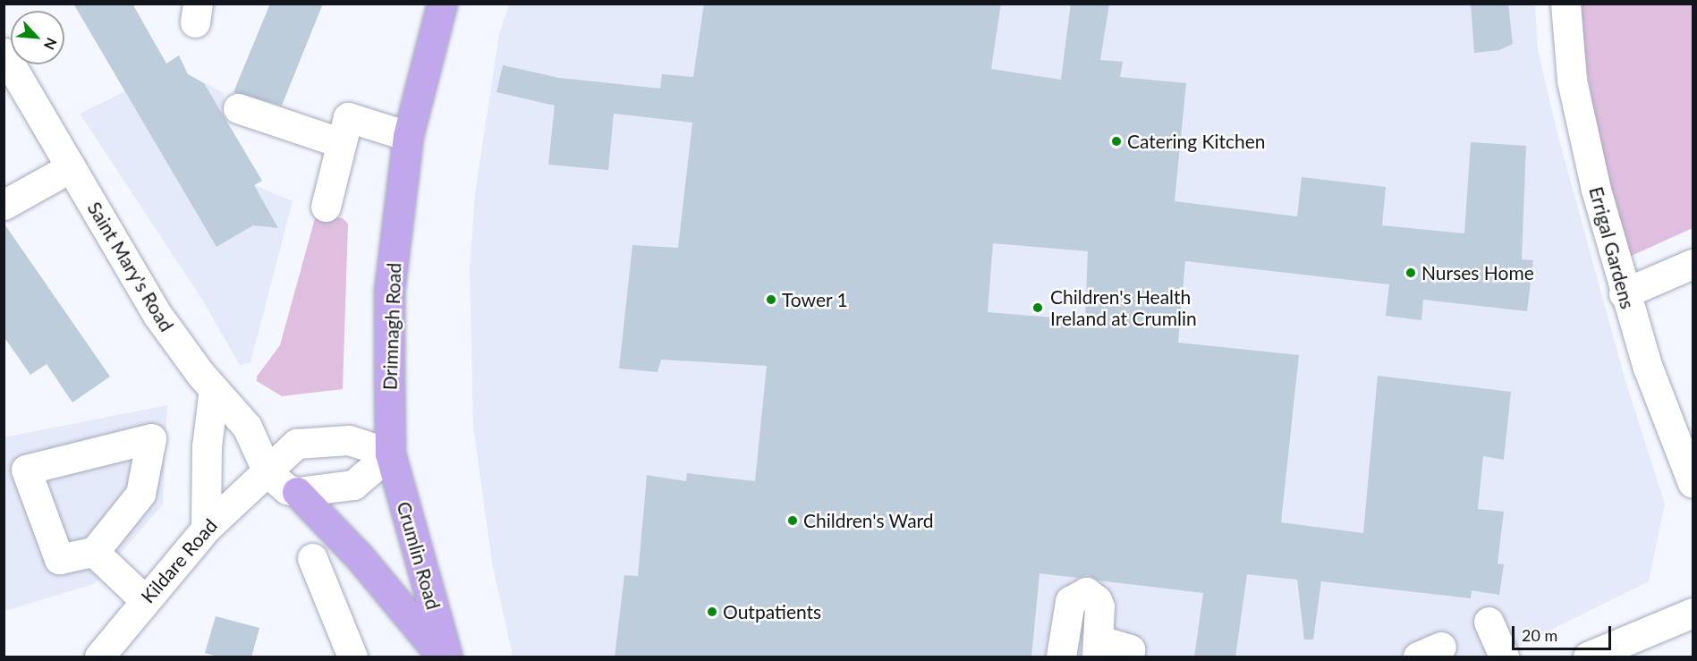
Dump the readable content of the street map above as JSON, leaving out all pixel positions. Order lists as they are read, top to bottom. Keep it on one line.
{"streets":{"main road":["Drimnagh Road","Crumlin Road"],"street":["Errigal Gardens","Saint Mary's Road","Kildare Road"]},"crossings":[["Saint Mary's Road","Kildare Road"],["Drimnagh Road","Crumlin Road"]],"places":["Catering Kitchen","Nurses Home","Tower 1","Children's Health Ireland at Crumlin","Children's Ward","Outpatients"],"scale_bar":"20 m","north":"bottom right"}
